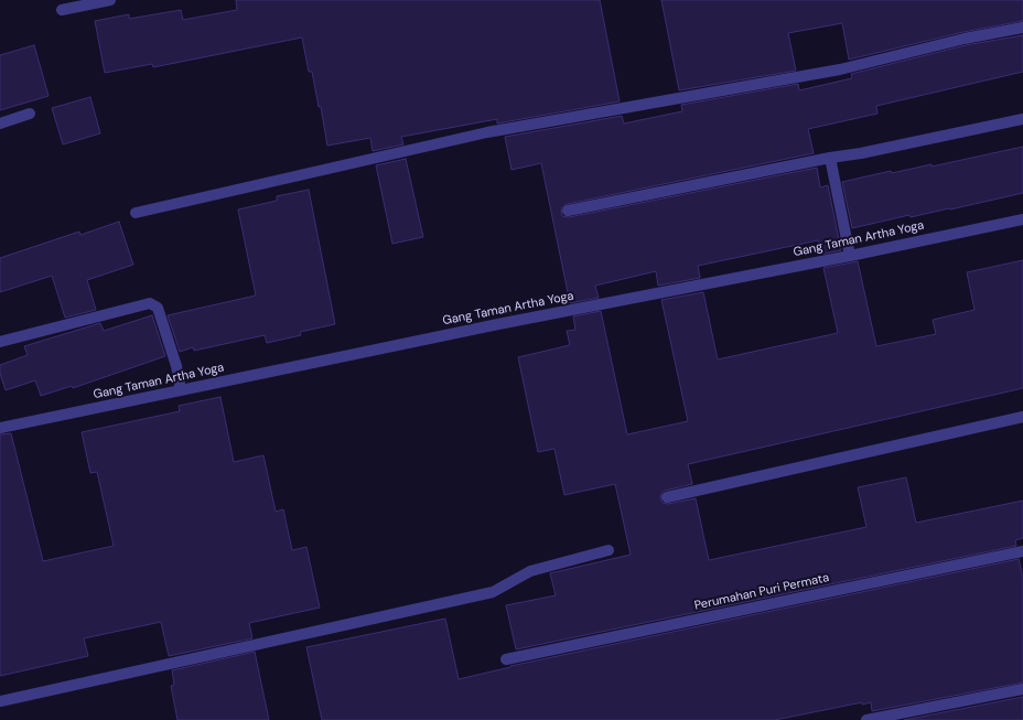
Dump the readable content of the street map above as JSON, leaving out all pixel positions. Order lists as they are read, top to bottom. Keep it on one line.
{"streets":{"street":["Gang Taman Artha Yoga","Perumahan Puri Permata"]}}
